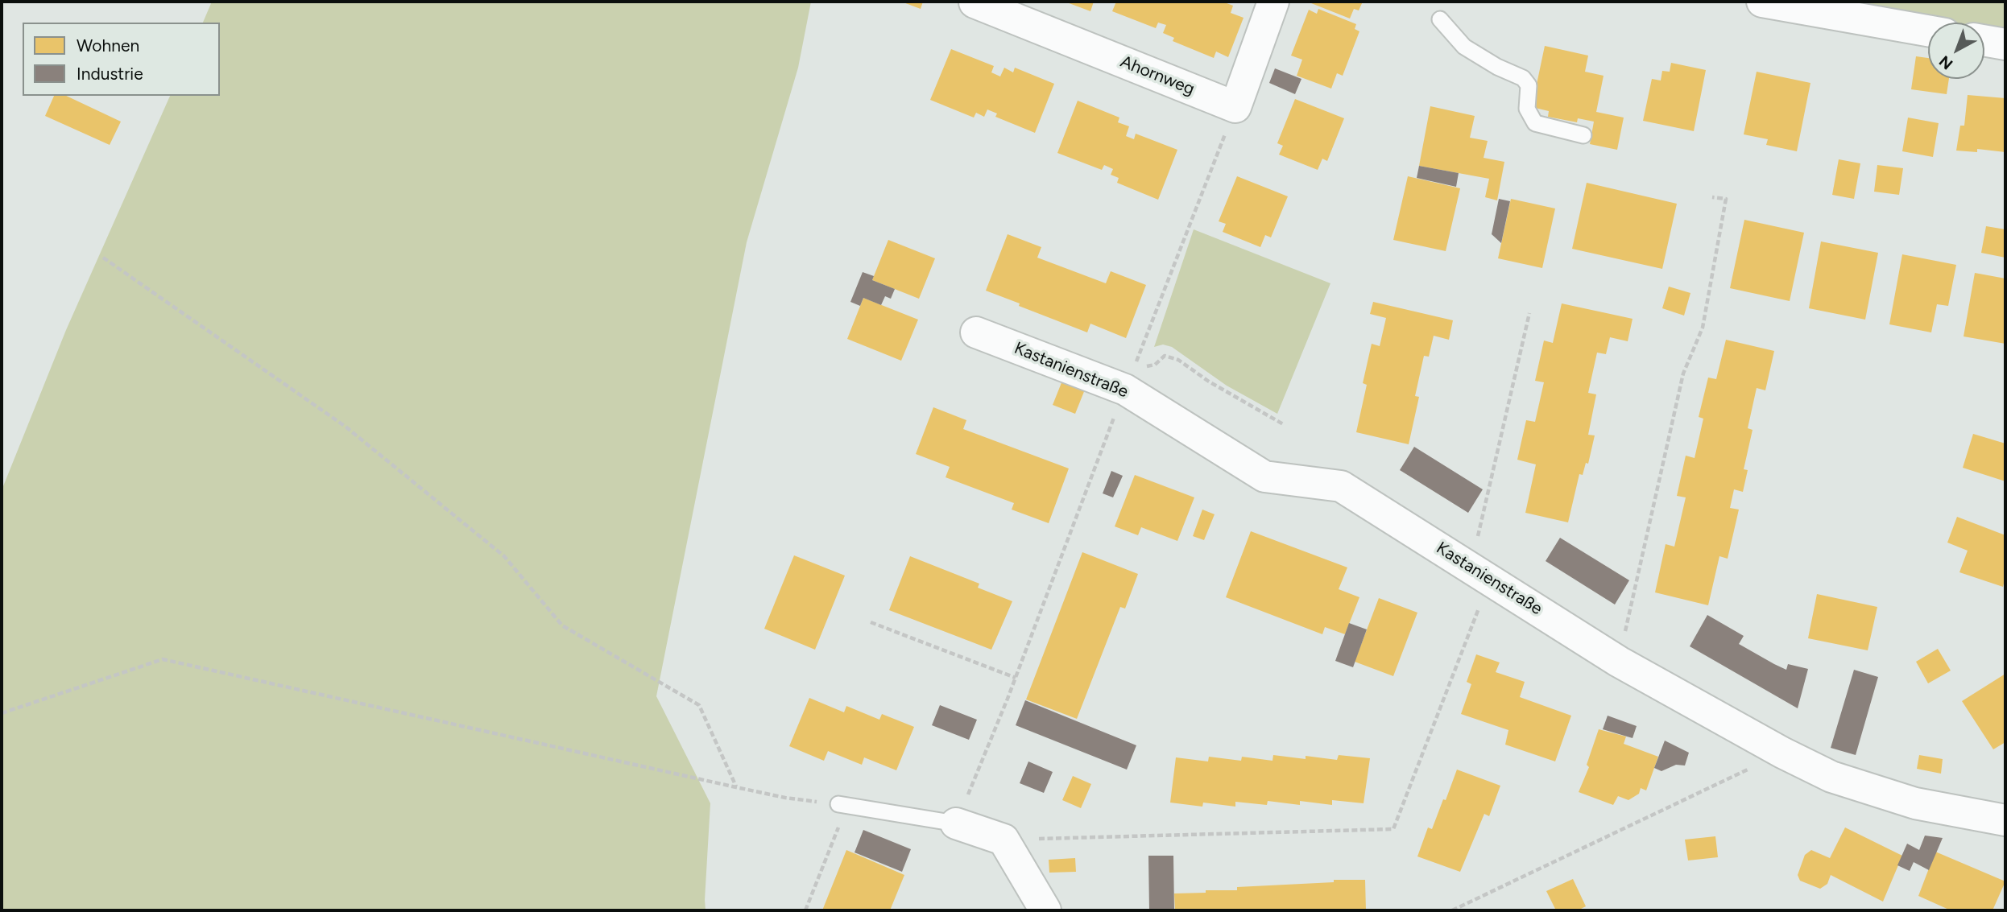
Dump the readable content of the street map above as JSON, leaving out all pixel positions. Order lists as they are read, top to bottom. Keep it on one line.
{"streets":{"street":["Ahornweg","Kastanienstraße"]},"legend":["Wohnen","Industrie"],"north":"bottom left"}
